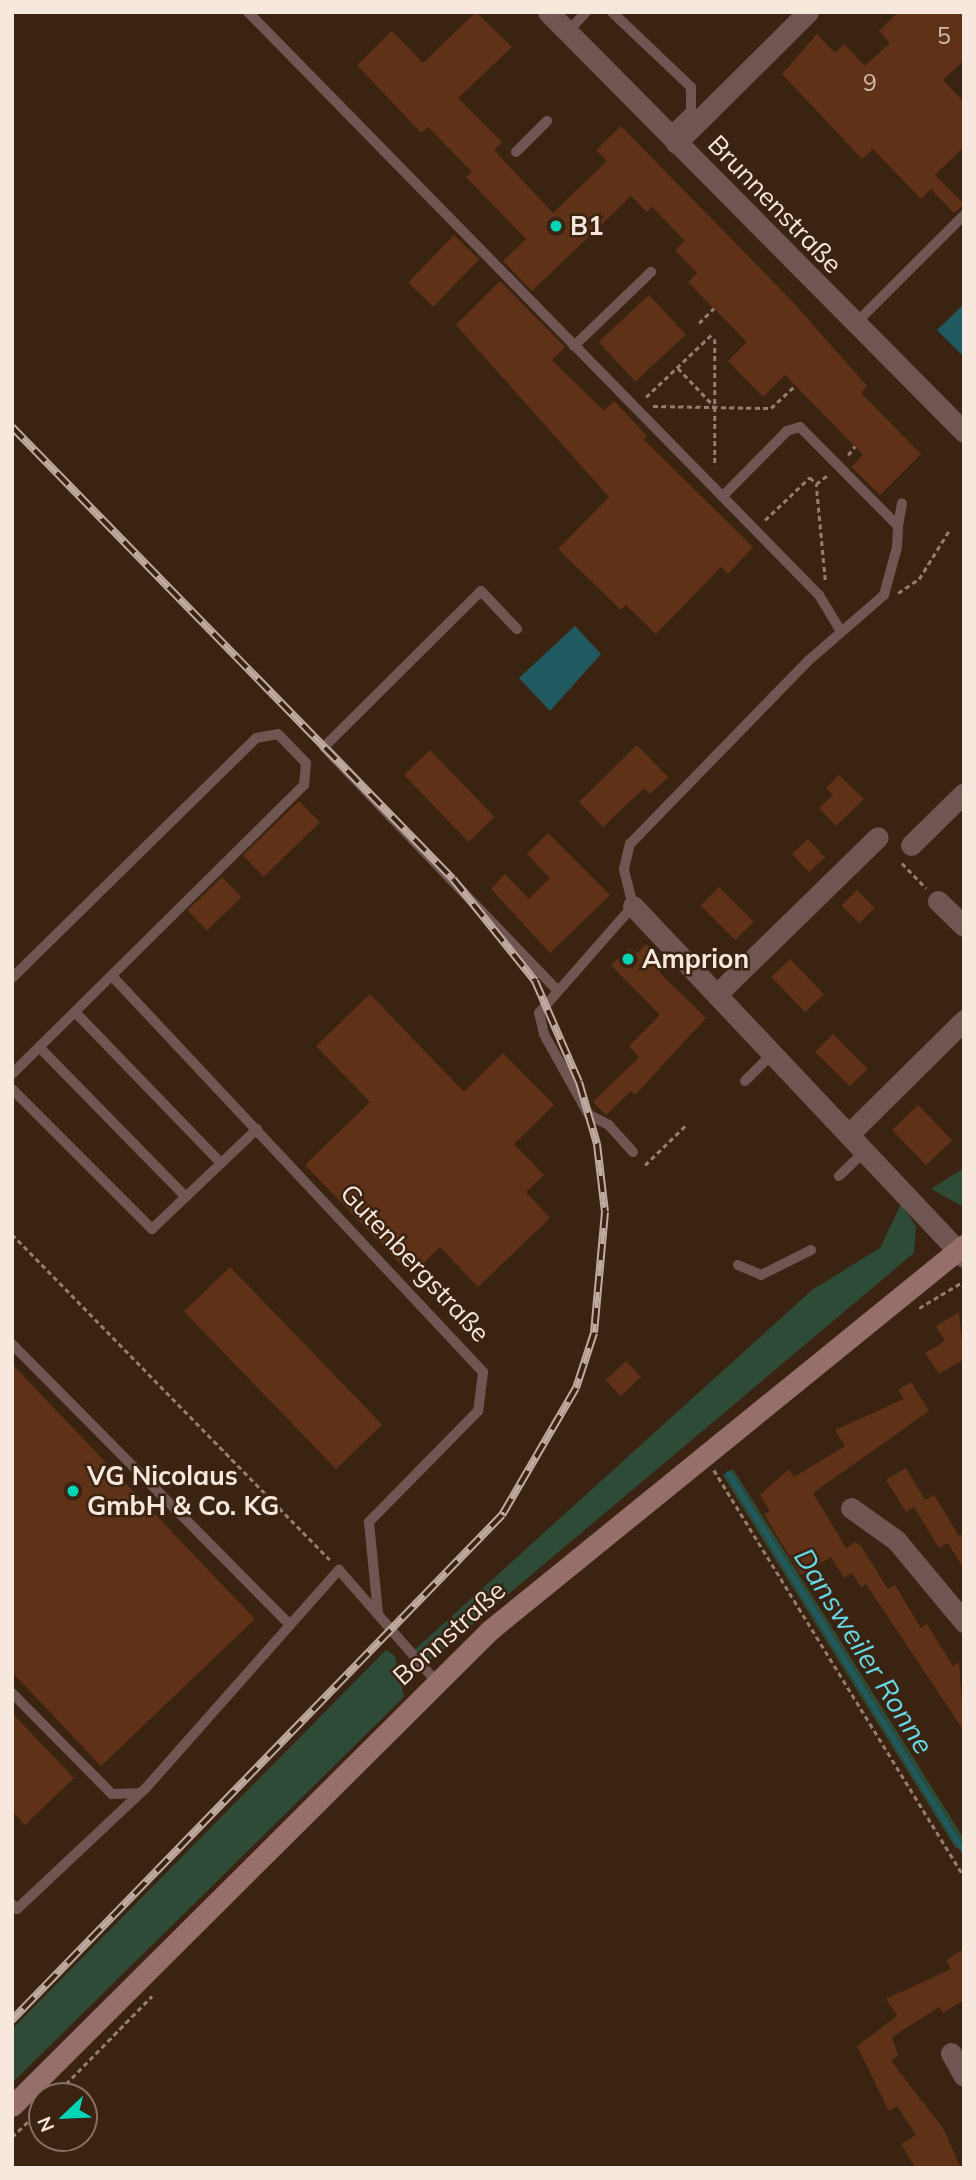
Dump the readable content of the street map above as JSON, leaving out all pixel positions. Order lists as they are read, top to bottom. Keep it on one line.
{"streets":{"main road":["Bonnstraße"],"street":["Brunnenstraße"],"lane":["Gutenbergstraße"]},"water":["Dansweiler Ronne"],"places":["B1","Amprion","VG Nicolaus GmbH & Co. KG"],"house_numbers":["5","9"],"north":"bottom left"}
